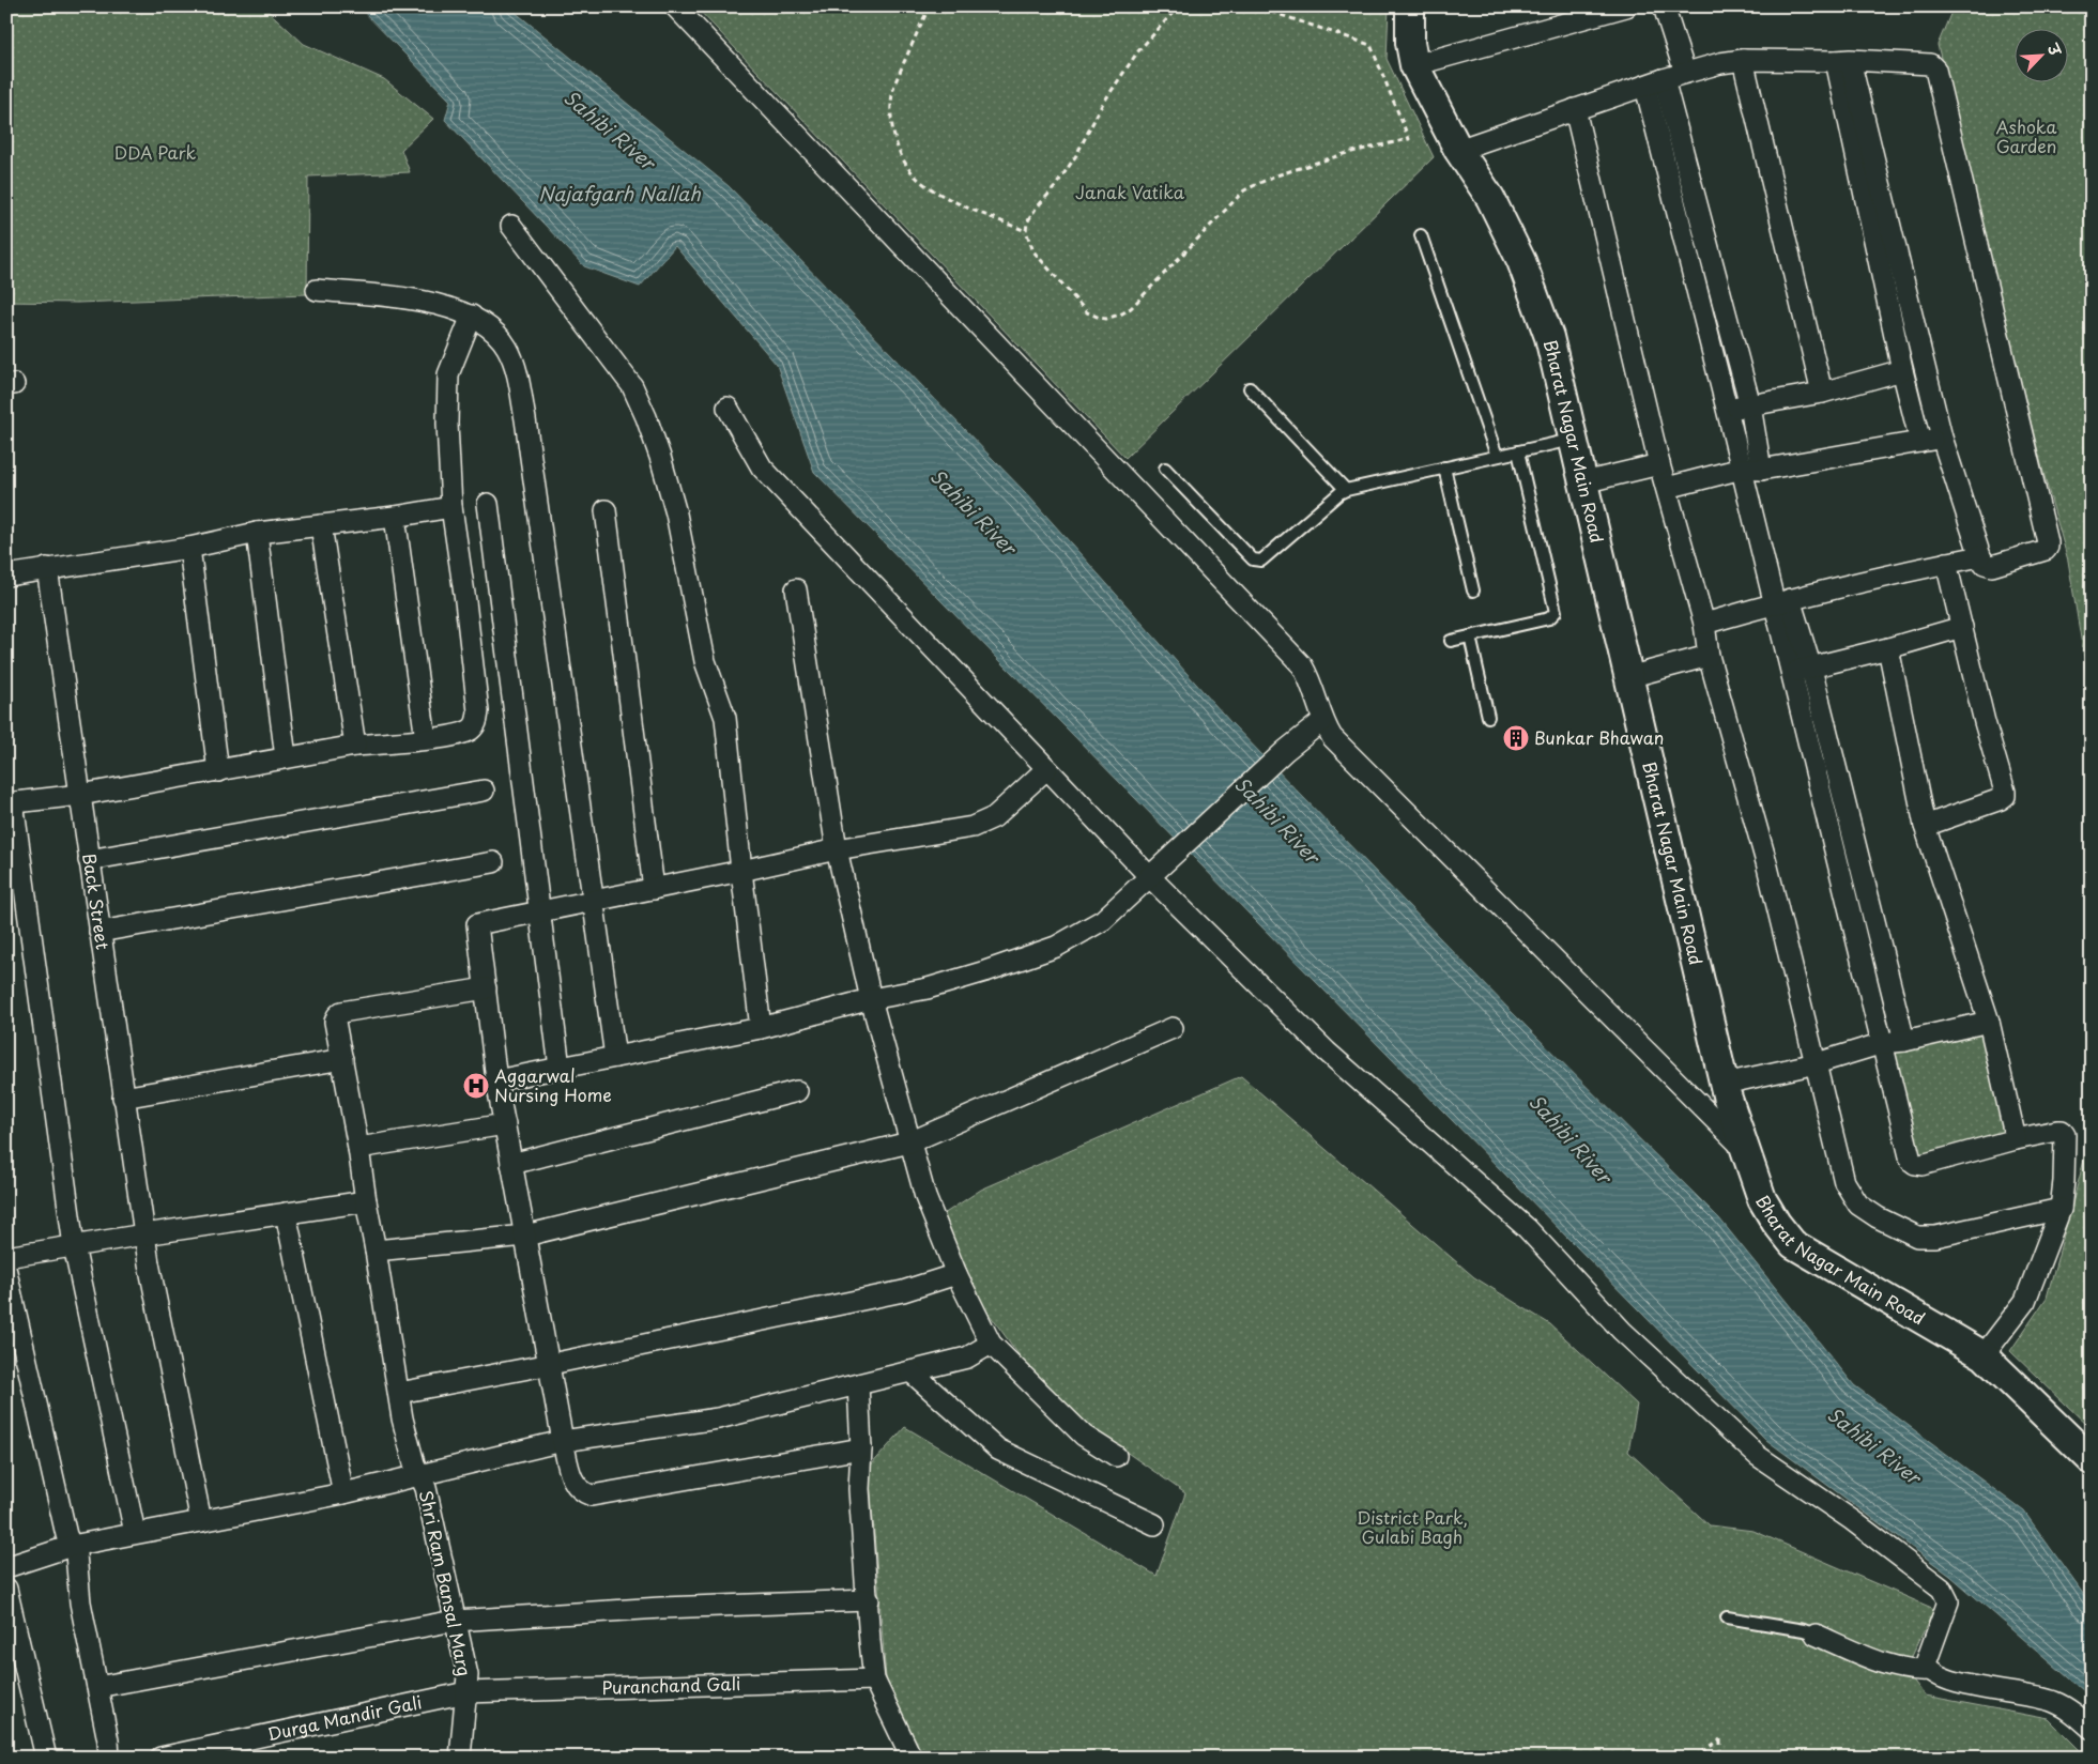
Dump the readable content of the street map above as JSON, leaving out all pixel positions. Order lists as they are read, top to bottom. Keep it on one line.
{"streets":{"street":["Bharat Nagar Main Road","Back Street","Shri Ram Bansal Marg","Puranchand Gali","Durga Mandir Gali"]},"crossings":[["Shri Ram Bansal Marg","Puranchand Gali"],["Shri Ram Bansal Marg","Durga Mandir Gali"],["Puranchand Gali","Durga Mandir Gali"]],"water":["Sahibi River","Najafgarh Nallah"],"parks":["Ashoka Garden","DDA Park","Janak Vatika","District Park, Gulabi Bagh"],"places":{"building":["Bunkar Bhawan"],"hospital":["Aggarwal Nursing Home"]},"north":"top right"}
